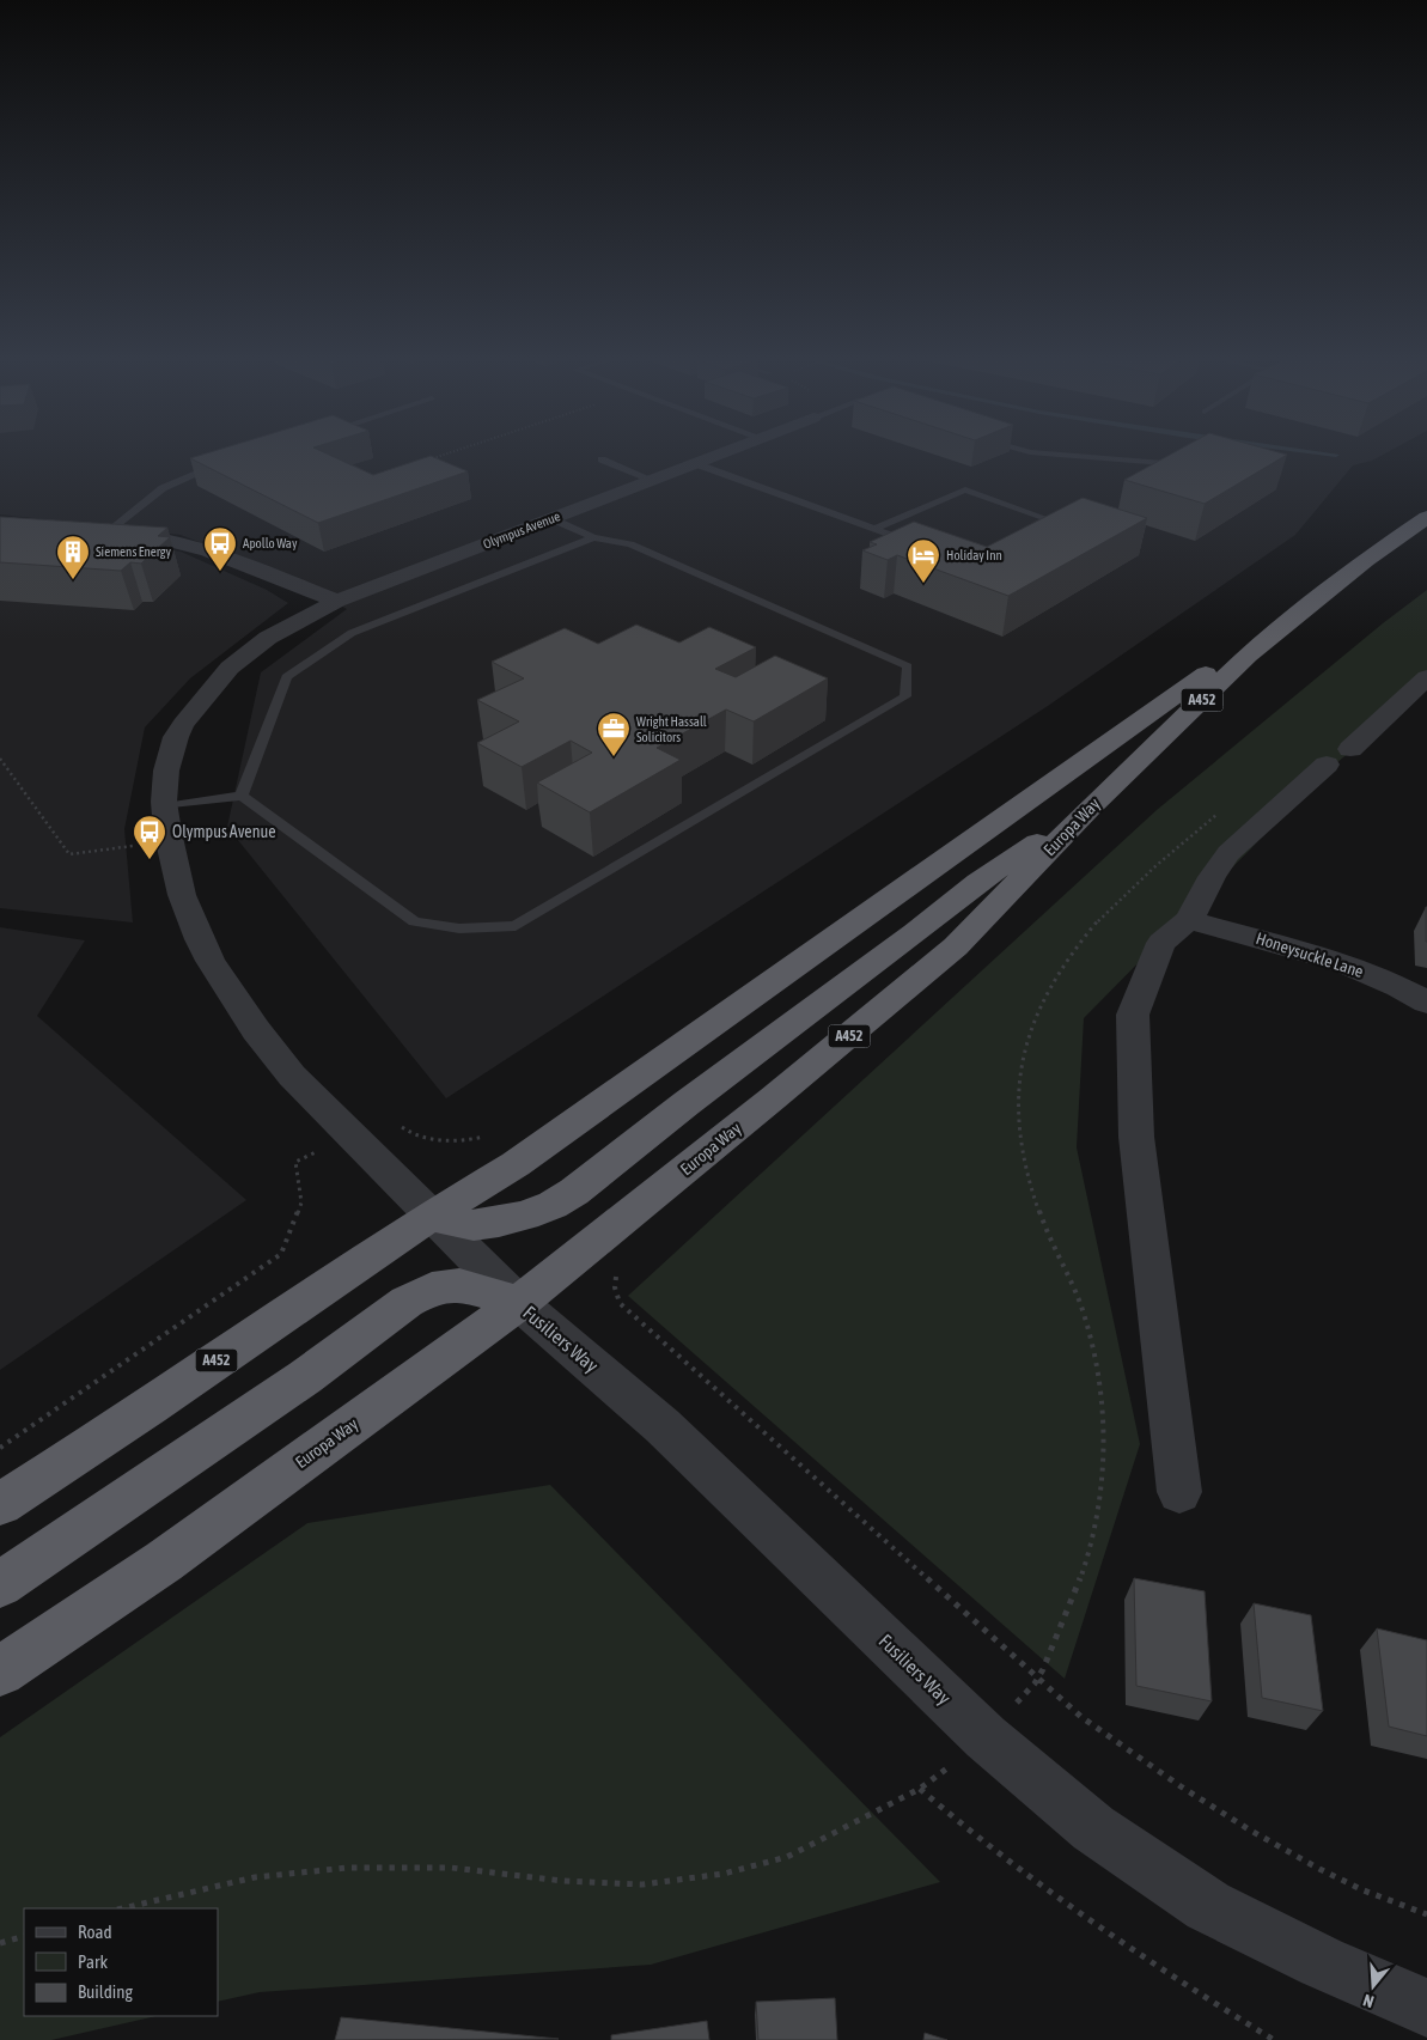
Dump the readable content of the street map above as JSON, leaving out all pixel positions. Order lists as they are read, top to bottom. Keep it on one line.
{"streets":{"highway":["A452","Europa Way"],"street":["Olympus Avenue","Honeysuckle Lane","Fusiliers Way"]},"crossings":[["Olympus Avenue","Europa Way"],["Olympus Avenue","Fusiliers Way"],["Europa Way","Fusiliers Way"]],"places":{"bus stop":["Apollo Way","Olympus Avenue"],"building":["Siemens Energy"],"hotel":["Holiday Inn"],"office":["Wright Hassall Solicitors"]},"legend":["Road","Park","Building"],"north":"bottom"}
